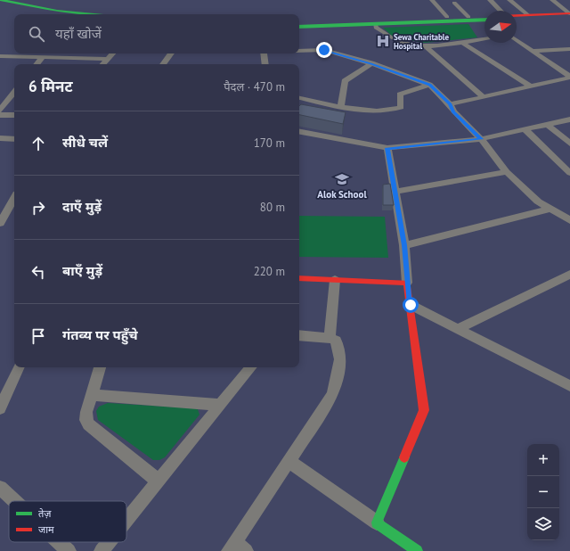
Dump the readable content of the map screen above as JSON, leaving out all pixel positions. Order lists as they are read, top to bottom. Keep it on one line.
{"places":{"hospital":["Sewa Charitable Hospital"],"school or university":["Alok School"]},"legend":["तेज़","जाम"],"north":"right","page":{"search":"यहाँ खोजें","heading":["6 मिनट","पैदल · 470 m"],"list":[["सीधे चलें","170 m"],["दाएँ मुड़ें","80 m"],["बाएँ मुड़ें","220 m"],"गंतव्य पर पहुँचे"],"map_buttons":["+","−"]}}
